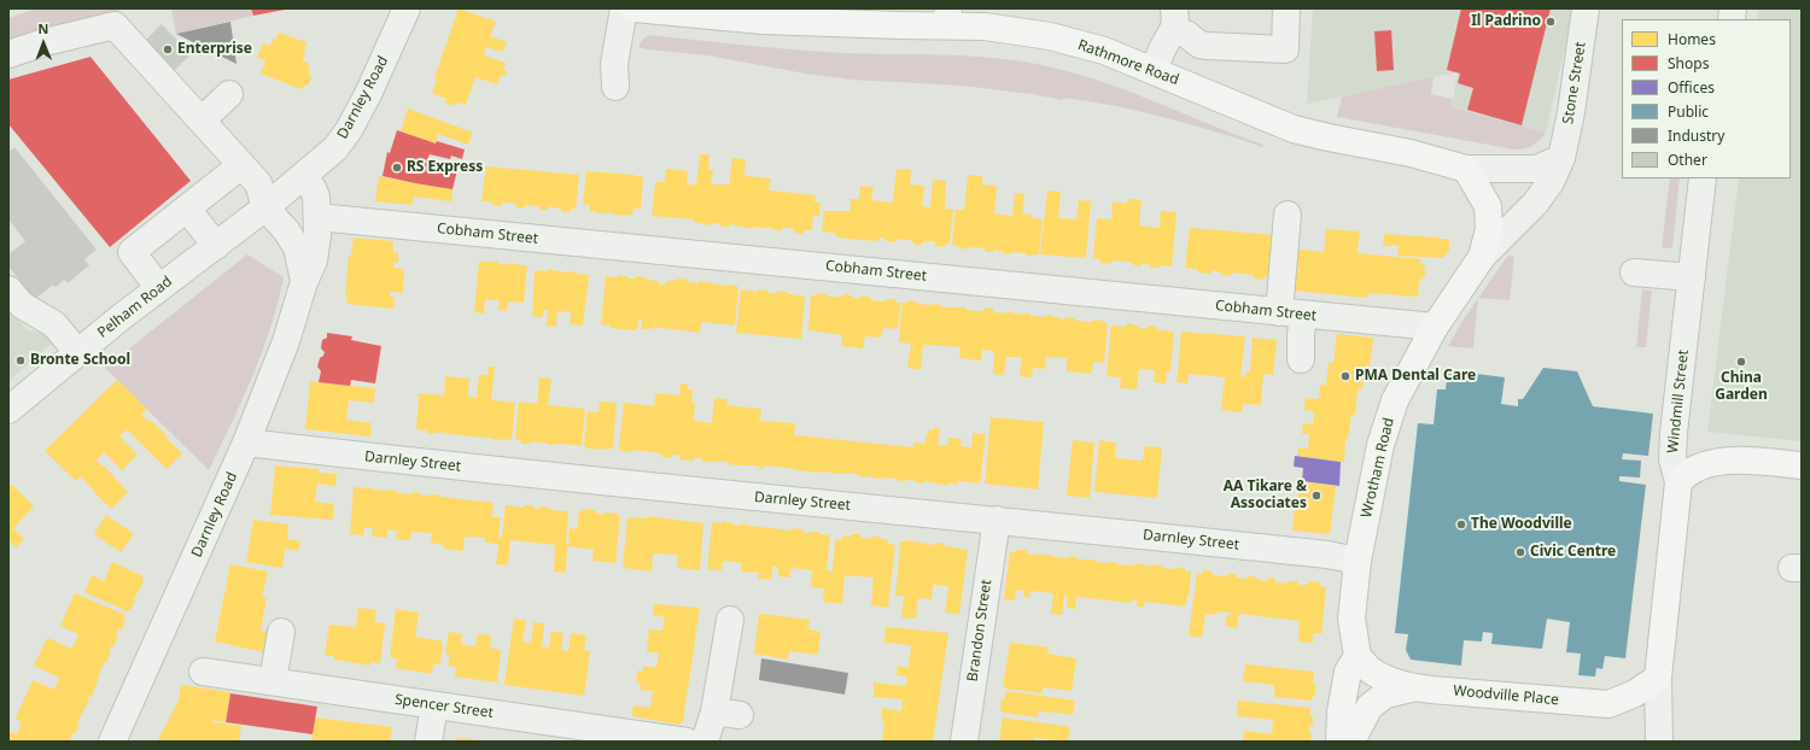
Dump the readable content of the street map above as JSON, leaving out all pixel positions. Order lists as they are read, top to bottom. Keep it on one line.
{"streets":{"main road":["Rathmore Road","Windmill Street","Wrotham Road","Woodville Place"],"street":["Stone Street","Darnley Road","Cobham Street","Pelham Road","Darnley Street","Brandon Street","Spencer Street"]},"crossings":[["Rathmore Road","Stone Street"],["Rathmore Road","Wrotham Road"],["Stone Street","Wrotham Road"],["Darnley Road","Cobham Street"],["Darnley Road","Pelham Road"],["Darnley Road","Darnley Street"],["Cobham Street","Wrotham Road"],["Windmill Street","Woodville Place"],["Darnley Street","Wrotham Road"],["Darnley Street","Brandon Street"],["Wrotham Road","Woodville Place"]],"places":["Il Padrino","Enterprise","RS Express","Bronte School","China Garden","PMA Dental Care","AA Tikare & Associates","The Woodville","Civic Centre"],"legend":["Homes","Shops","Offices","Public","Industry","Other"],"north":"top"}
